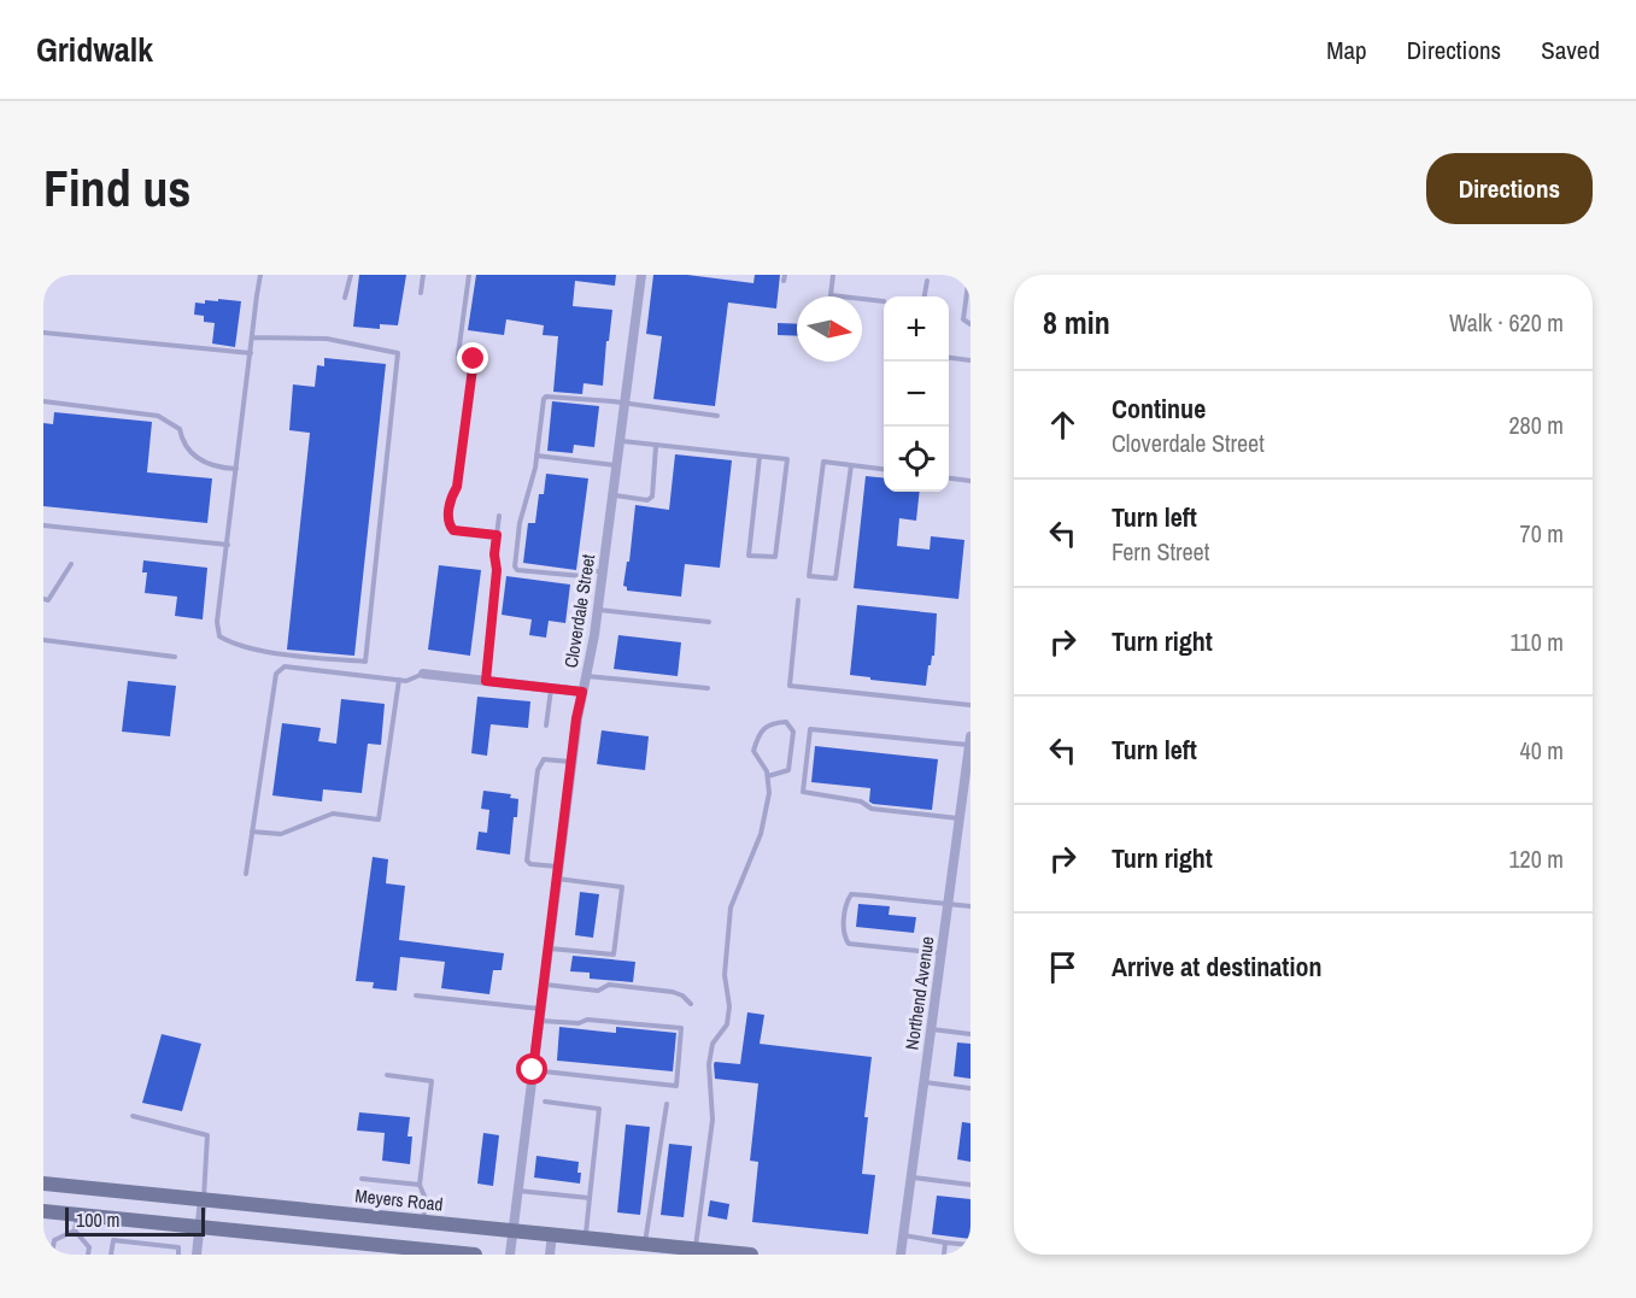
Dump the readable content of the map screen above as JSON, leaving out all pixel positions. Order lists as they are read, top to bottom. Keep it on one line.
{"streets":{"street":["Cloverdale Street","Northend Avenue","Meyers Road"]},"crossings":[["Cloverdale Street","Meyers Road"]],"scale_bar":"100 m","north":"right","page":{"header":"Gridwalk","nav":["Map","Directions","Saved"],"buttons":"Directions","title":"Find us","heading":["8 min","Walk · 620 m"],"map_buttons":["+","−"],"list":[["Continue","Cloverdale Street","280 m"],["Turn left","Fern Street","70 m"],["Turn right","110 m"],["Turn left","40 m"],["Turn right","120 m"],"Arrive at destination"],"scale":"100 m"}}
